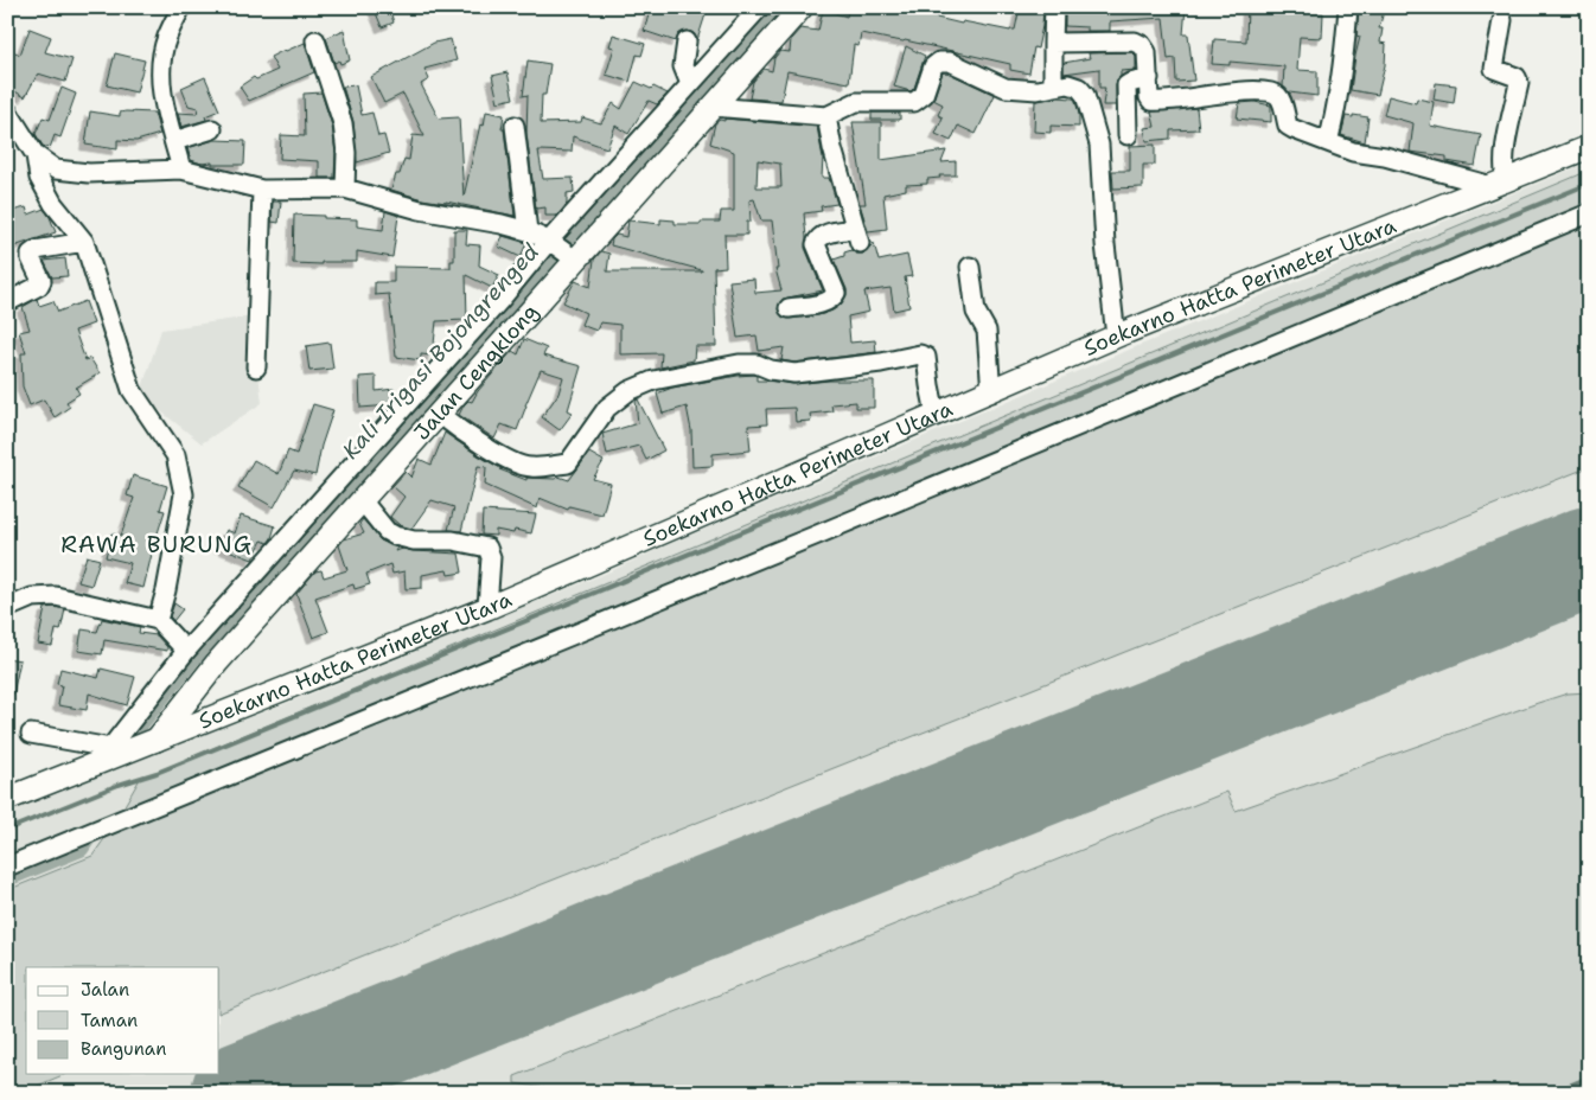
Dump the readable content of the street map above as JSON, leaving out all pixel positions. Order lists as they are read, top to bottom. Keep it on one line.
{"streets":{"main road":["Soekarno Hatta Perimeter Utara","Jalan Cengklong"]},"crossings":[["Soekarno Hatta Perimeter Utara","Jalan Cengklong"]],"districts":["RAWA BURUNG"],"water":["Kali Irigasi Bojongrenged"],"legend":["Jalan","Taman","Bangunan"]}
